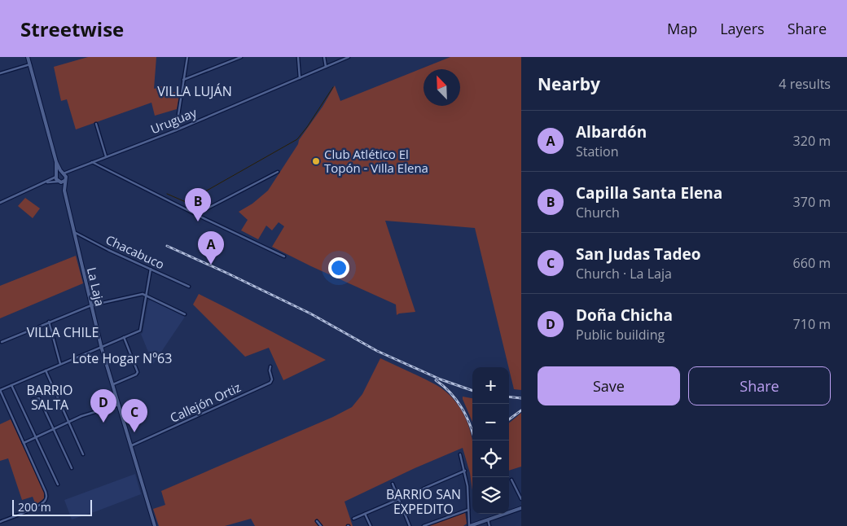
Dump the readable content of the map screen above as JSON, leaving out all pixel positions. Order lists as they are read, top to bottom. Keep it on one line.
{"streets":{"main road":["La Laja"],"street":["Uruguay","Chacabuco","Callejón Ortiz"]},"crossings":[["Chacabuco","La Laja"],["La Laja","Callejón Ortiz"]],"districts":["VILLA LUJÁN","VILLA CHILE","Lote Hogar Nº63","BARRIO SALTA","BARRIO SAN EXPEDITO"],"places":["Club Atlético El Topón - Villa Elena"],"scale_bar":"200 m","north":"top left","page":{"header":"Streetwise","nav":["Map","Layers","Share"],"heading":["Nearby","4 results"],"list":[{"mark":"A","name":"Albardón","note":"Station","value":"320 m"},{"mark":"B","name":"Capilla Santa Elena","note":"Church","value":"370 m"},{"mark":"C","name":"San Judas Tadeo","note":"Church · La Laja","value":"660 m"},{"mark":"D","name":"Doña Chicha","note":"Public building","value":"710 m"}],"pins":["B","A","D","C"],"buttons":["Save","Share"],"map_buttons":["+","−"],"scale":"200 m"}}
